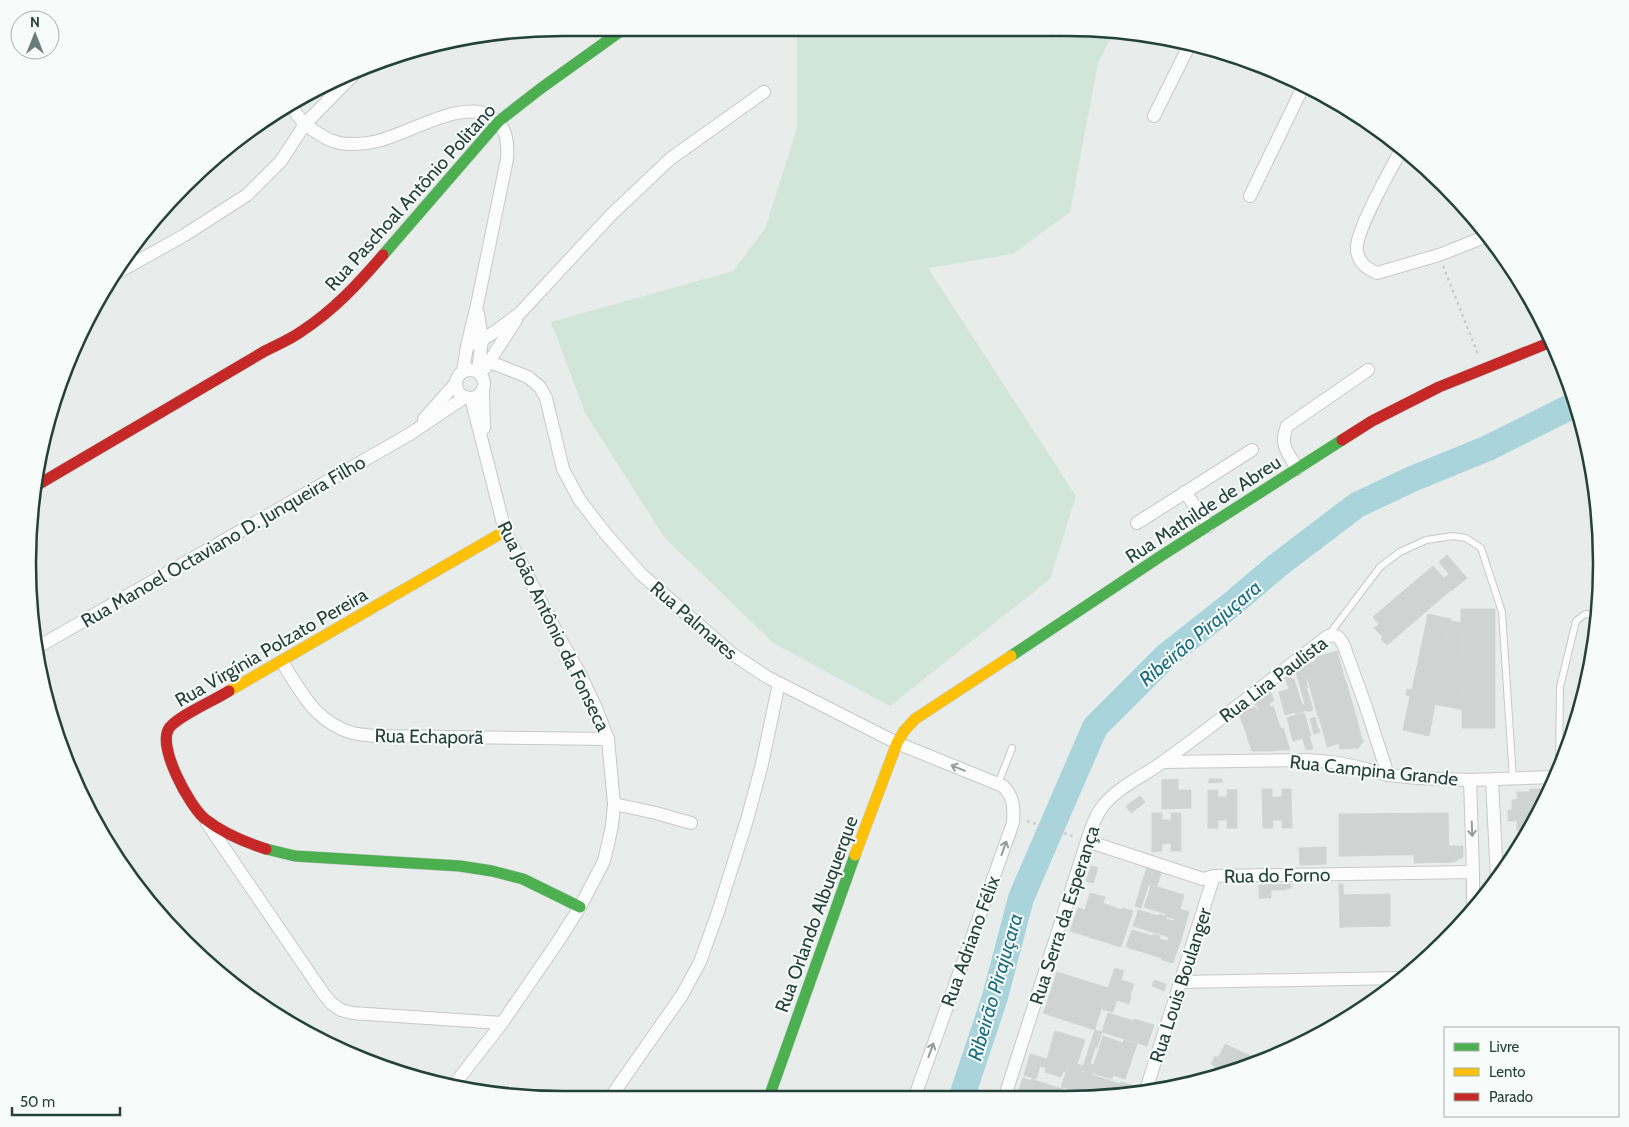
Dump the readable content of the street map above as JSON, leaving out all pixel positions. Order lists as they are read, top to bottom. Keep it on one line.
{"streets":{"street":["Rua Paschoal Antônio Politano","Rua Mathilde de Abreu","Rua Manoel Octaviano D. Junqueira Filho","Rua Palmares","Rua João Antônio da Fonseca","Rua Virgínia Polzato Pereira","Rua Lira Paulista","Rua Echaporã","Rua Campina Grande","Rua do Forno","Rua Orlando Albuquerque","Rua Serra da Esperança","Rua Adriano Félix","Rua Louis Boulanger"]},"crossings":[["Rua Mathilde de Abreu","Rua Palmares"],["Rua Mathilde de Abreu","Rua Orlando Albuquerque"],["Rua Manoel Octaviano D. Junqueira Filho","Rua Palmares"],["Rua Manoel Octaviano D. Junqueira Filho","Rua João Antônio da Fonseca"],["Rua Palmares","Rua João Antônio da Fonseca"],["Rua Palmares","Rua Orlando Albuquerque"],["Rua Palmares","Rua Adriano Félix"],["Rua João Antônio da Fonseca","Rua Virgínia Polzato Pereira"],["Rua João Antônio da Fonseca","Rua Echaporã"],["Rua Virgínia Polzato Pereira","Rua Echaporã"],["Rua Lira Paulista","Rua Campina Grande"],["Rua Lira Paulista","Rua Serra da Esperança"],["Rua Campina Grande","Rua Serra da Esperança"],["Rua do Forno","Rua Serra da Esperança"],["Rua do Forno","Rua Louis Boulanger"]],"one_way":["Rua Adriano Félix"],"water":["Ribeirão Pirajuçara"],"legend":["Livre","Lento","Parado"],"scale_bar":"50 m","north":"top"}
